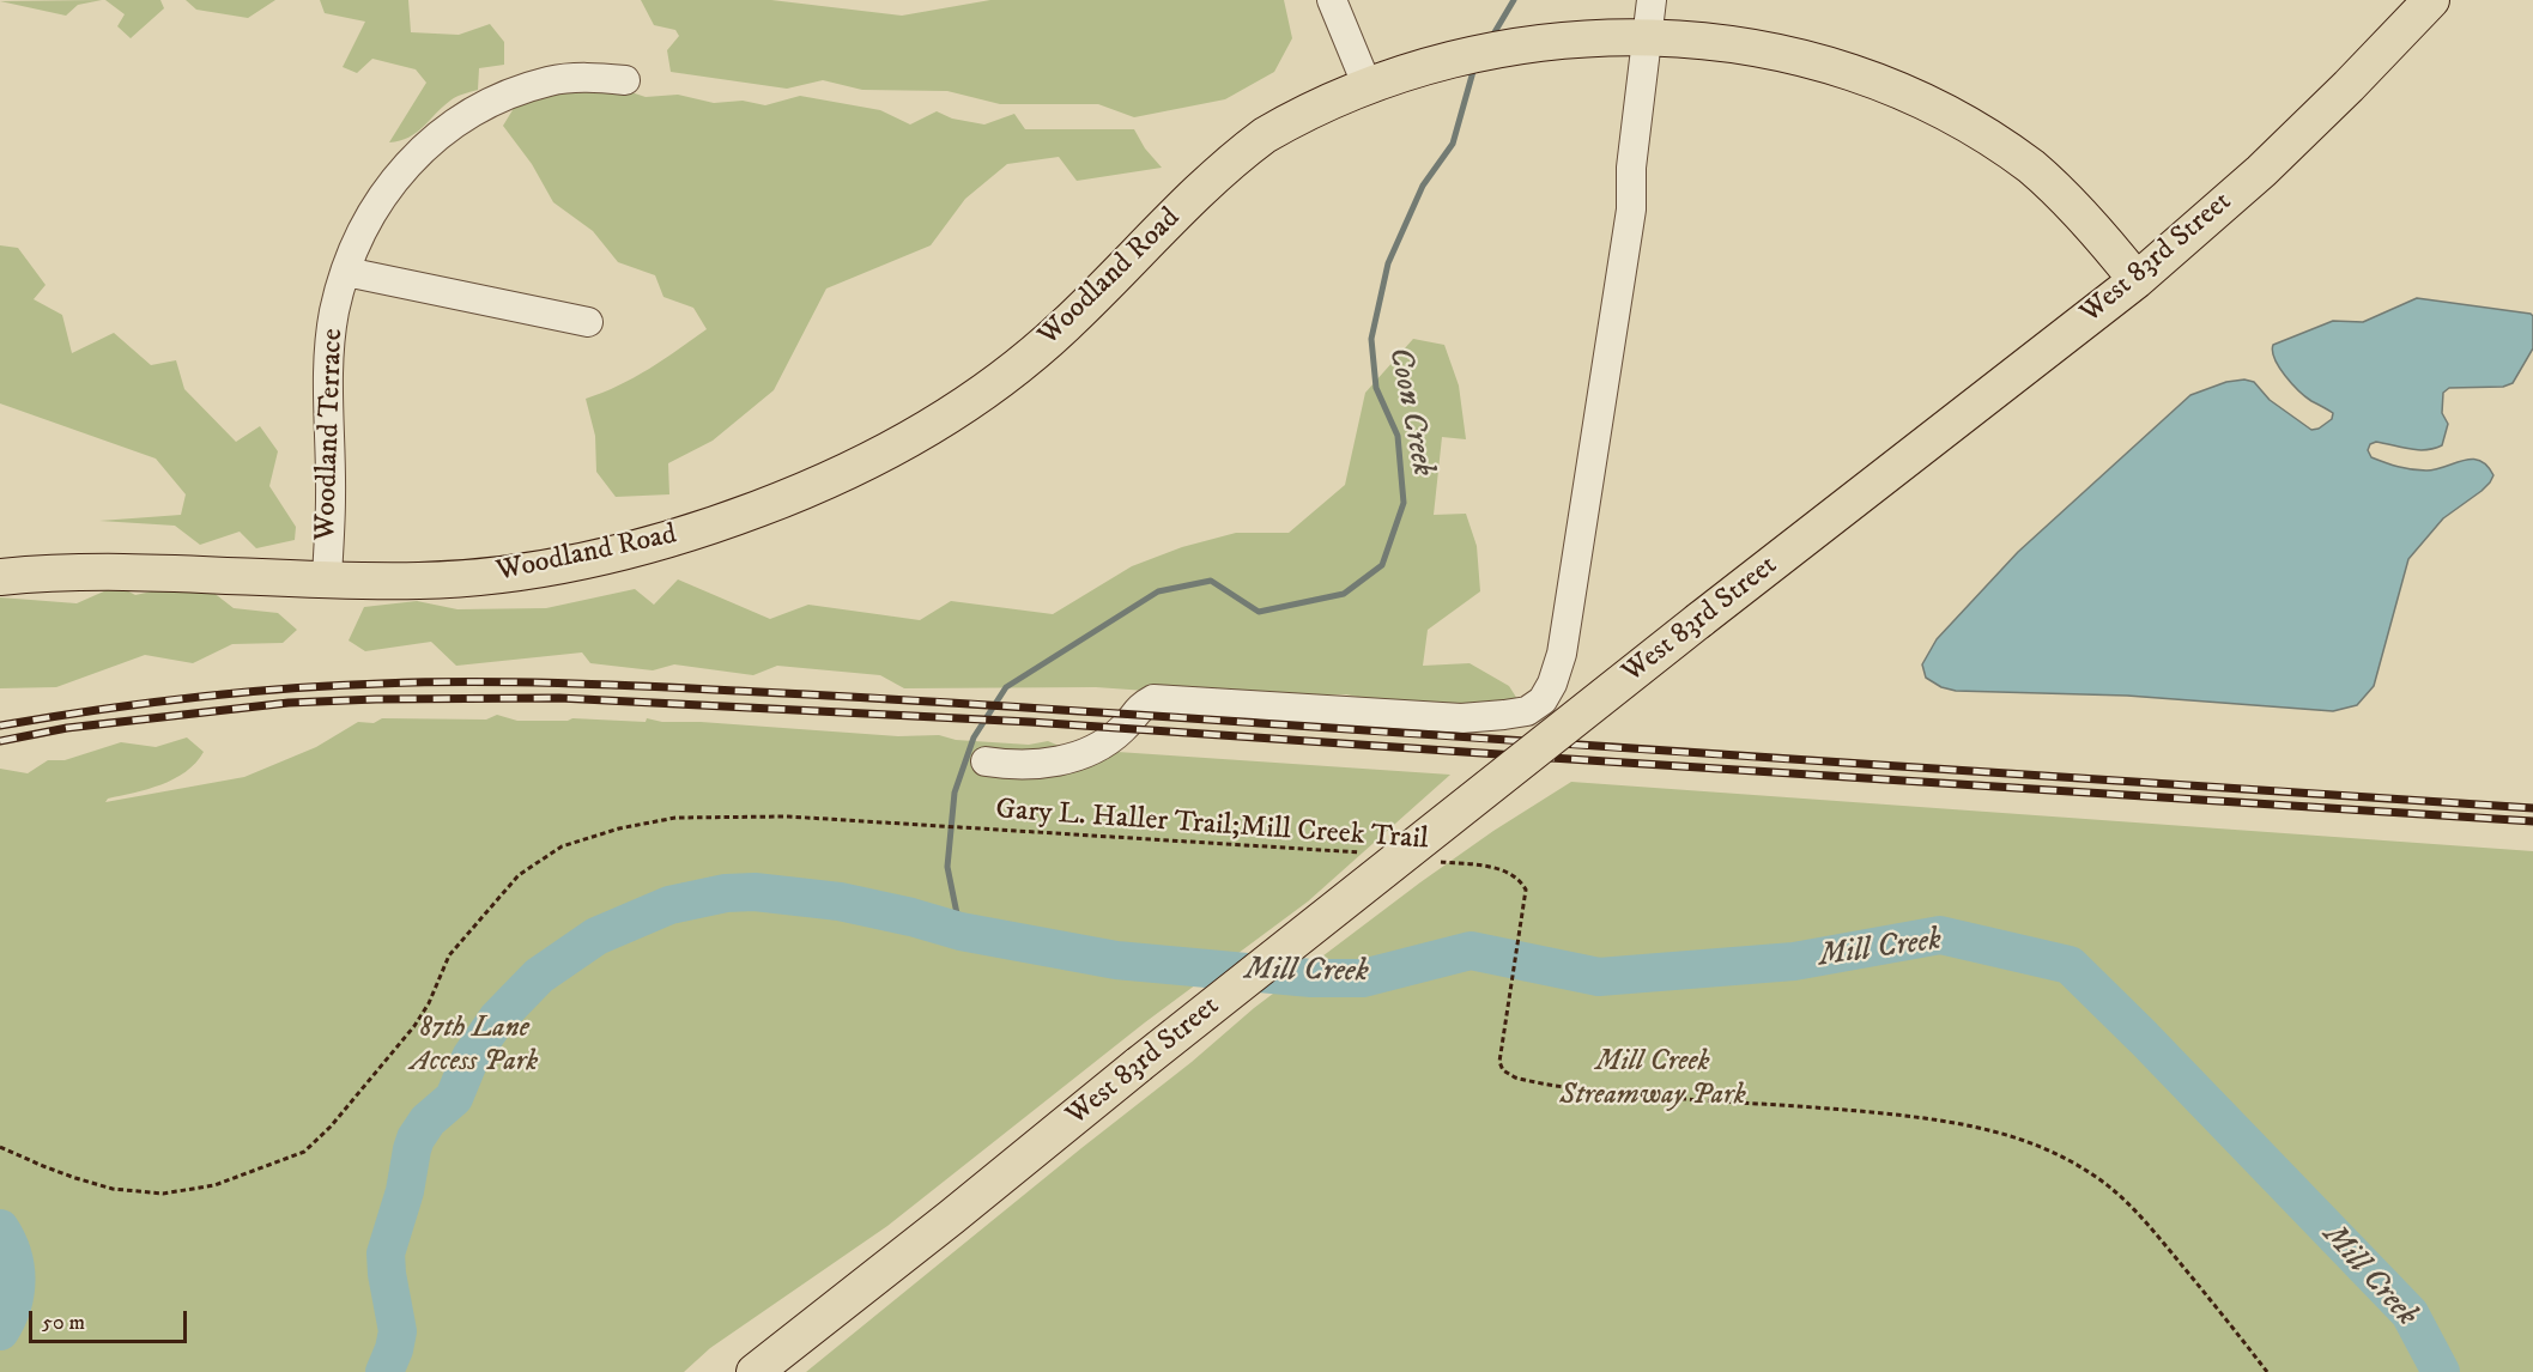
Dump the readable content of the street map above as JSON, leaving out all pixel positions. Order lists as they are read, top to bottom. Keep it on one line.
{"streets":{"main road":["West 83rd Street","Woodland Road"],"street":["Woodland Terrace"],"path":["Gary L. Haller Trail;Mill Creek Trail"]},"crossings":[["West 83rd Street","Woodland Road"],["Woodland Road","Woodland Terrace"]],"water":["Coon Creek","Mill Creek"],"parks":["87th Lane Access Park","Mill Creek Streamway Park"],"scale_bar":"50 m"}
